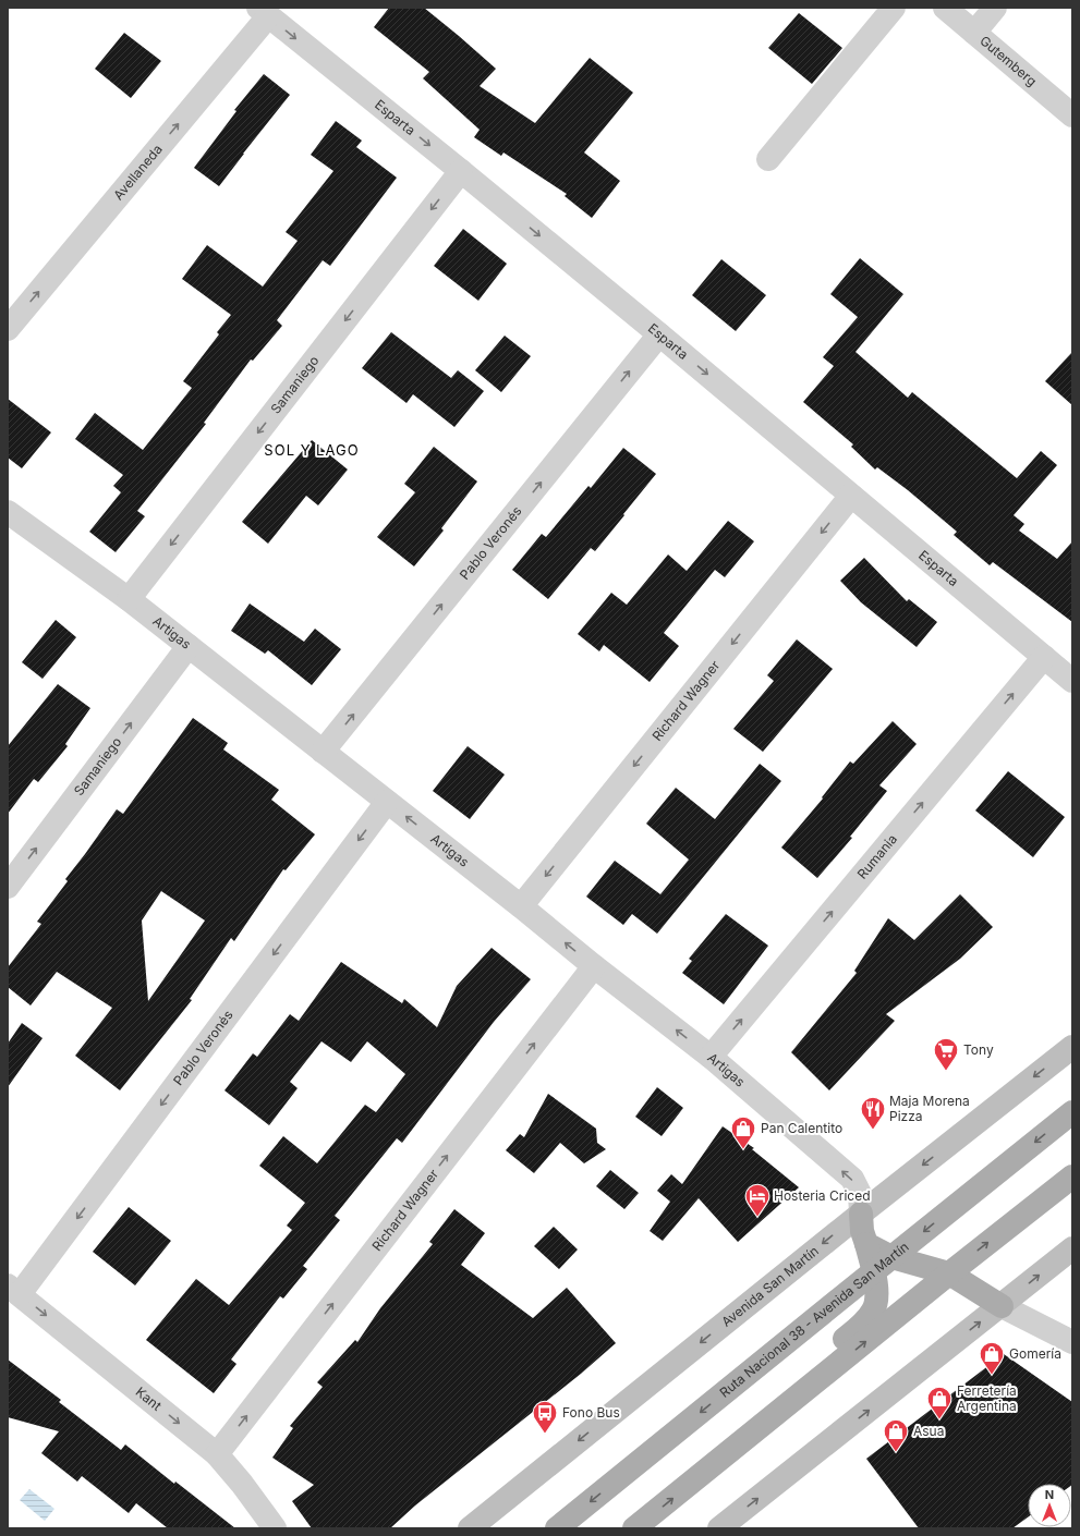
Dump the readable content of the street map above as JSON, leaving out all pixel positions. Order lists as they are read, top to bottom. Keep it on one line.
{"streets":{"main road":["Avenida San Martín","Ruta Nacional 38 - Avenida San Martín"],"street":["Gutemberg","Esparta","Avellaneda","Samaniego","Pablo Veronés","Artigas","Richard Wagner","Rumania","Kant"]},"crossings":[["Esparta","Avellaneda"],["Esparta","Samaniego"],["Esparta","Pablo Veronés"],["Esparta","Richard Wagner"],["Esparta","Rumania"],["Samaniego","Artigas"],["Pablo Veronés","Artigas"],["Pablo Veronés","Kant"],["Artigas","Richard Wagner"],["Artigas","Rumania"],["Artigas","Avenida San Martín"],["Richard Wagner","Kant"]],"one_way":["Esparta","Avellaneda","Artigas","Rumania","Kant"],"districts":["SOL Y LAGO"],"places":{"supermarket":["Tony"],"restaurant":["Maja Morena Pizza"],"shop":["Pan Calentito","Gomería","Ferretería Argentina","Asua"],"hotel":["Hosteria Criced"],"bus stop":["Fono Bus"]},"north":"top"}
